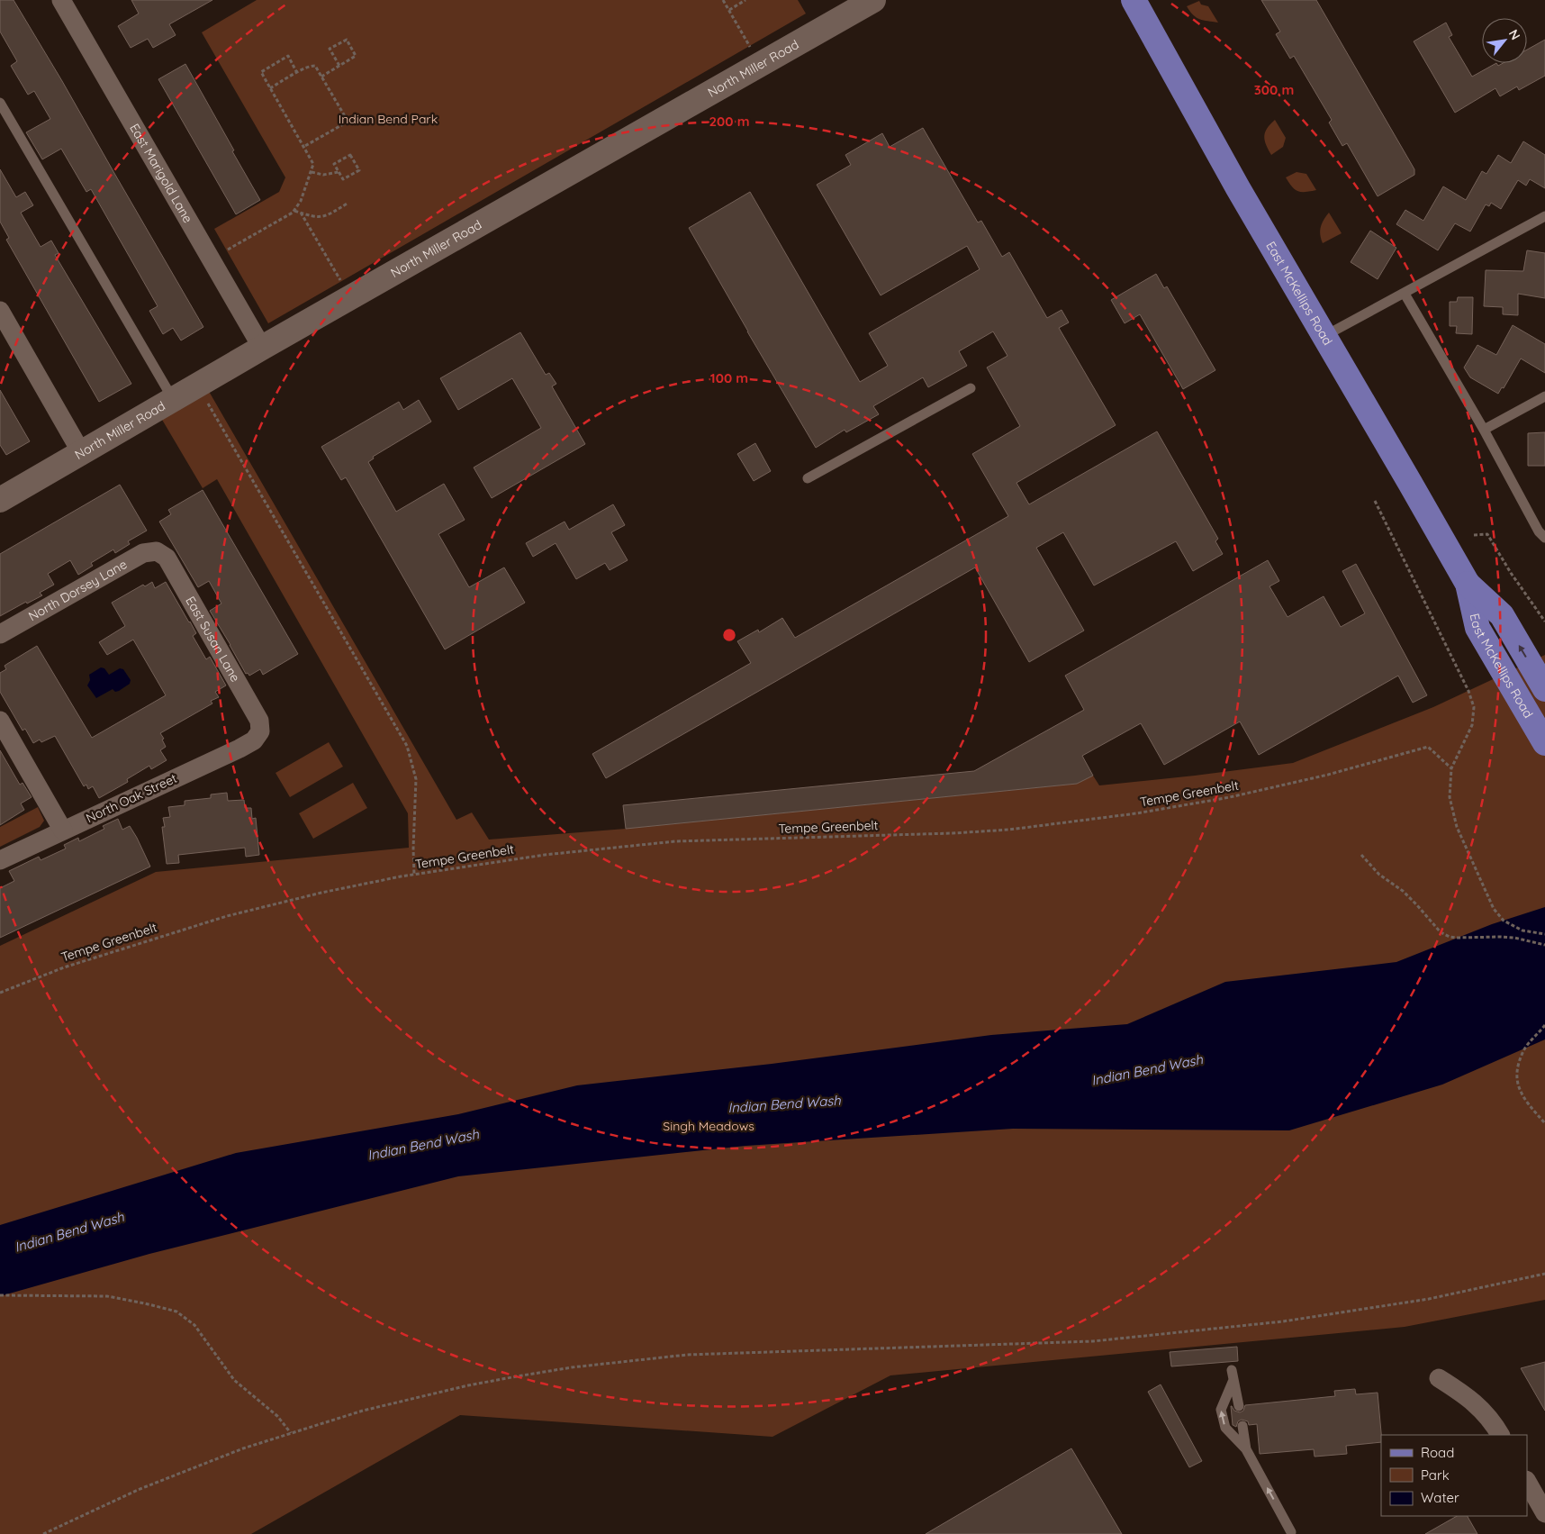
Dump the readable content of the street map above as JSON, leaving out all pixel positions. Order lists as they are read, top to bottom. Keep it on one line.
{"streets":{"main road":["East McKellips Road"],"street":["North Miller Road","East Marigold Lane","North Dorsey Lane","East Susan Lane","North Oak Street"],"path":["Tempe Greenbelt"]},"crossings":[["North Miller Road","East Marigold Lane"],["North Dorsey Lane","East Susan Lane"],["East Susan Lane","North Oak Street"]],"water":["Indian Bend Wash"],"parks":["Indian Bend Park","Singh Meadows"],"legend":["Road","Park","Water"],"north":"top right","rings":["300 m","200 m","100 m"]}
